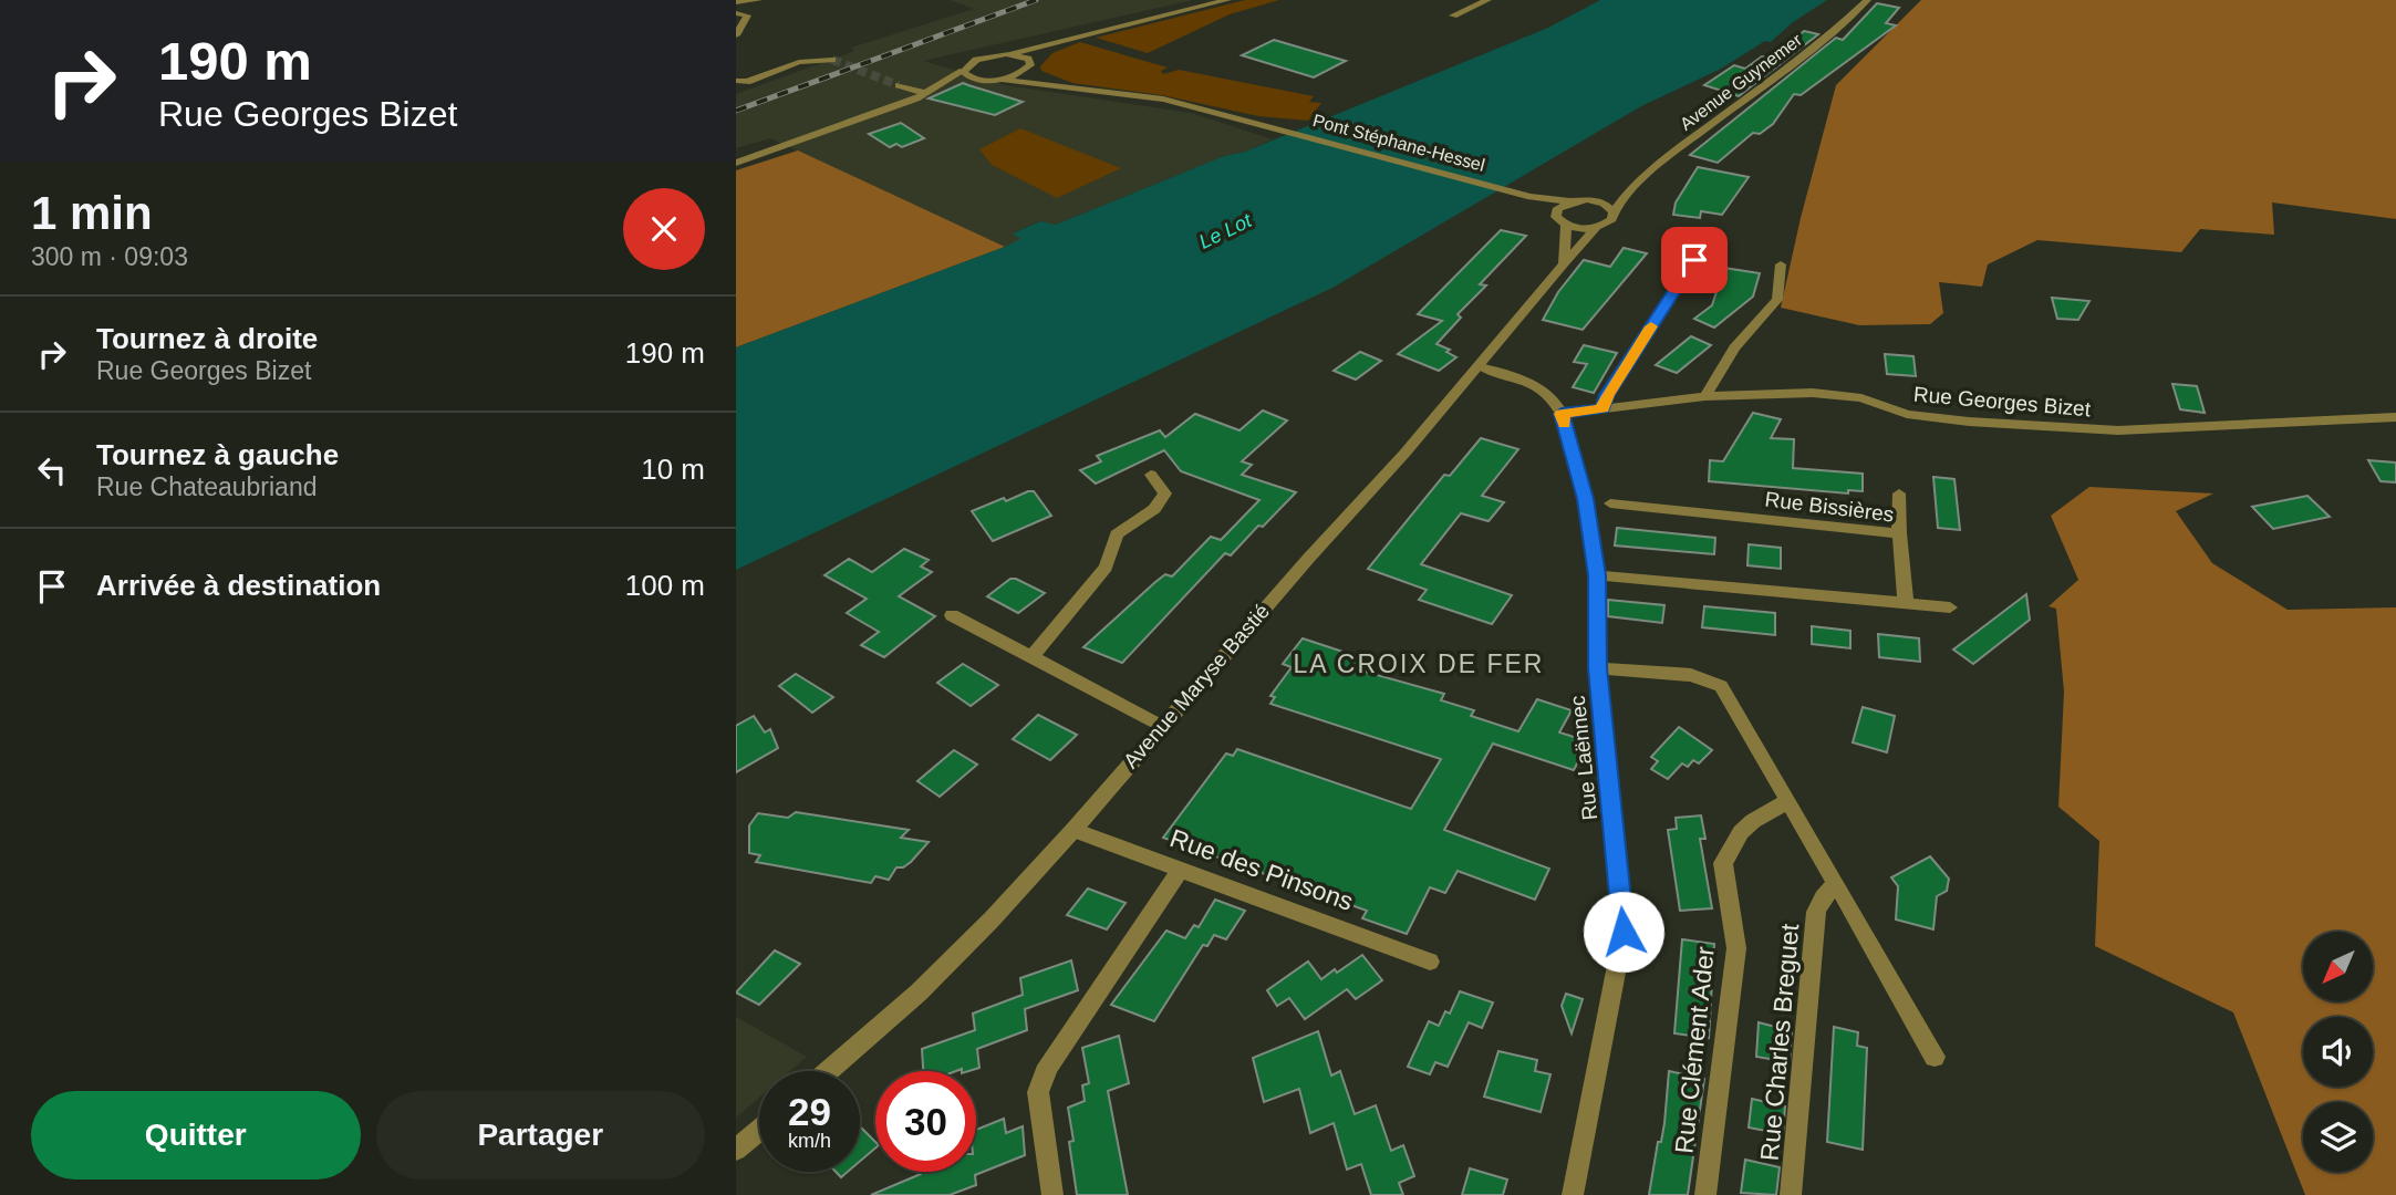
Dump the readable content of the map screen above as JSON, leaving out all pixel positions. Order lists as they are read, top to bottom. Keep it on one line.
{"streets":{"street":["Avenue Guynemer","Pont Stéphane-Hessel","Rue Georges Bizet","Rue Bissières","Avenue Maryse Bastié","Rue Laënnec","Rue des Pinsons","Rue Charles Breguet","Rue Clément Ader"]},"crossings":[["Avenue Guynemer","Avenue Maryse Bastié"],["Rue Georges Bizet","Rue Laënnec"],["Avenue Maryse Bastié","Rue Laënnec"],["Avenue Maryse Bastié","Rue des Pinsons"]],"districts":["LA CROIX DE FER"],"water":["Le Lot"],"north":"bottom left","page":{"turn":["190 m","Rue Georges Bizet"],"heading":["1 min","300 m · 09:03"],"list":[{"name":"Tournez à droite","note":"Rue Georges Bizet","value":"190 m"},{"name":"Tournez à gauche","note":"Rue Chateaubriand","value":"10 m"},{"name":"Arrivée à destination","value":"100 m"}],"speed":"29 km/h","limit":"30","buttons":["Quitter","Partager"]}}
